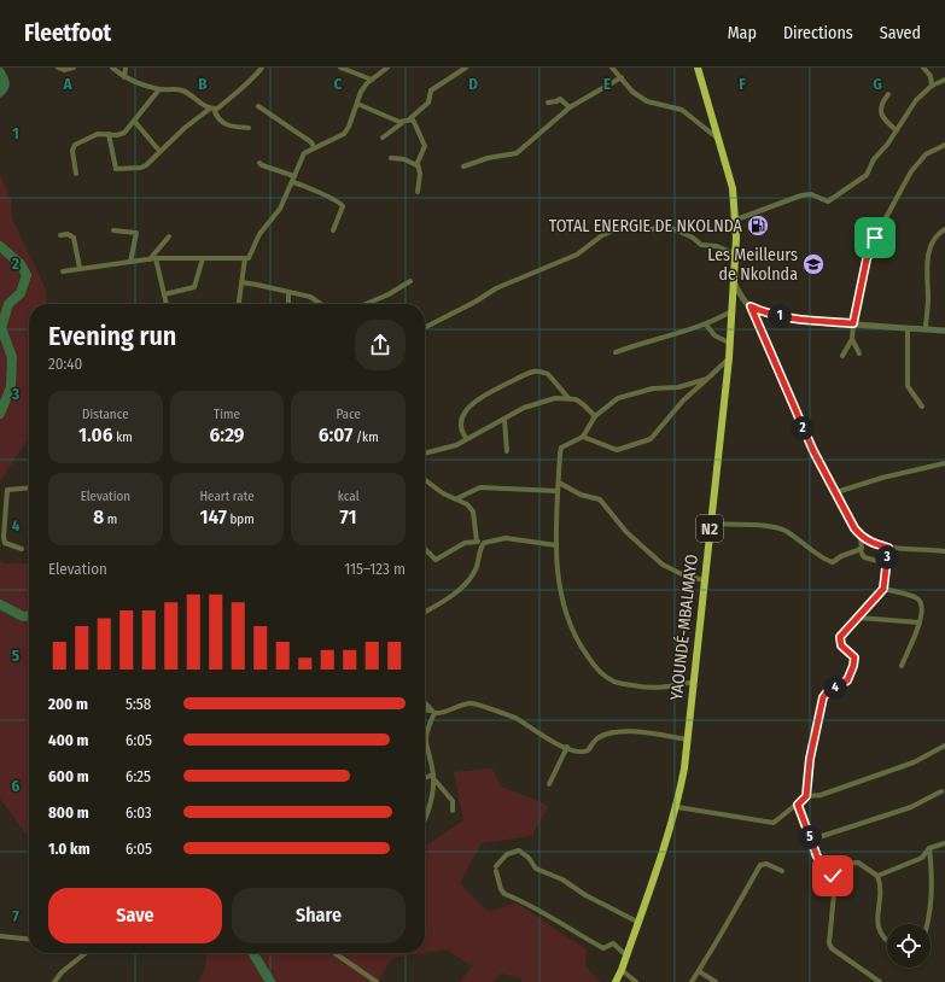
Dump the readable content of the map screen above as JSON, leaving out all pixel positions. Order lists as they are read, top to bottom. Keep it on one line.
{"streets":{"highway":["N2","YAOUNDÉ-MBALMAYO"]},"places":{"fuel station":["TOTAL ENERGIE DE NKOLNDA"],"school or university":["Les Meilleurs de Nkolnda"]},"page":{"header":"Fleetfoot","nav":["Map","Directions","Saved"],"pins":["1","2","3","4","5"],"heading":["Evening run","20:40"],"stats":[["Distance","1.06 km"],["Time","6:29"],["Pace","6:07 /km"],["Elevation","8 m"],["Heart rate","147 bpm"],["kcal","71"]],"chart":["Elevation","115–123 m"],"list":[{"name":"200 m","note":"5:58"},{"name":"400 m","note":"6:05"},{"name":"600 m","note":"6:25"},{"name":"800 m","note":"6:03"},{"name":"1.0 km","note":"6:05"}],"buttons":["Save","Share"]},"grid":{"columns":["A","B","C","D","E","F","G"],"rows":["1","2","3","4","5","6","7"]}}
